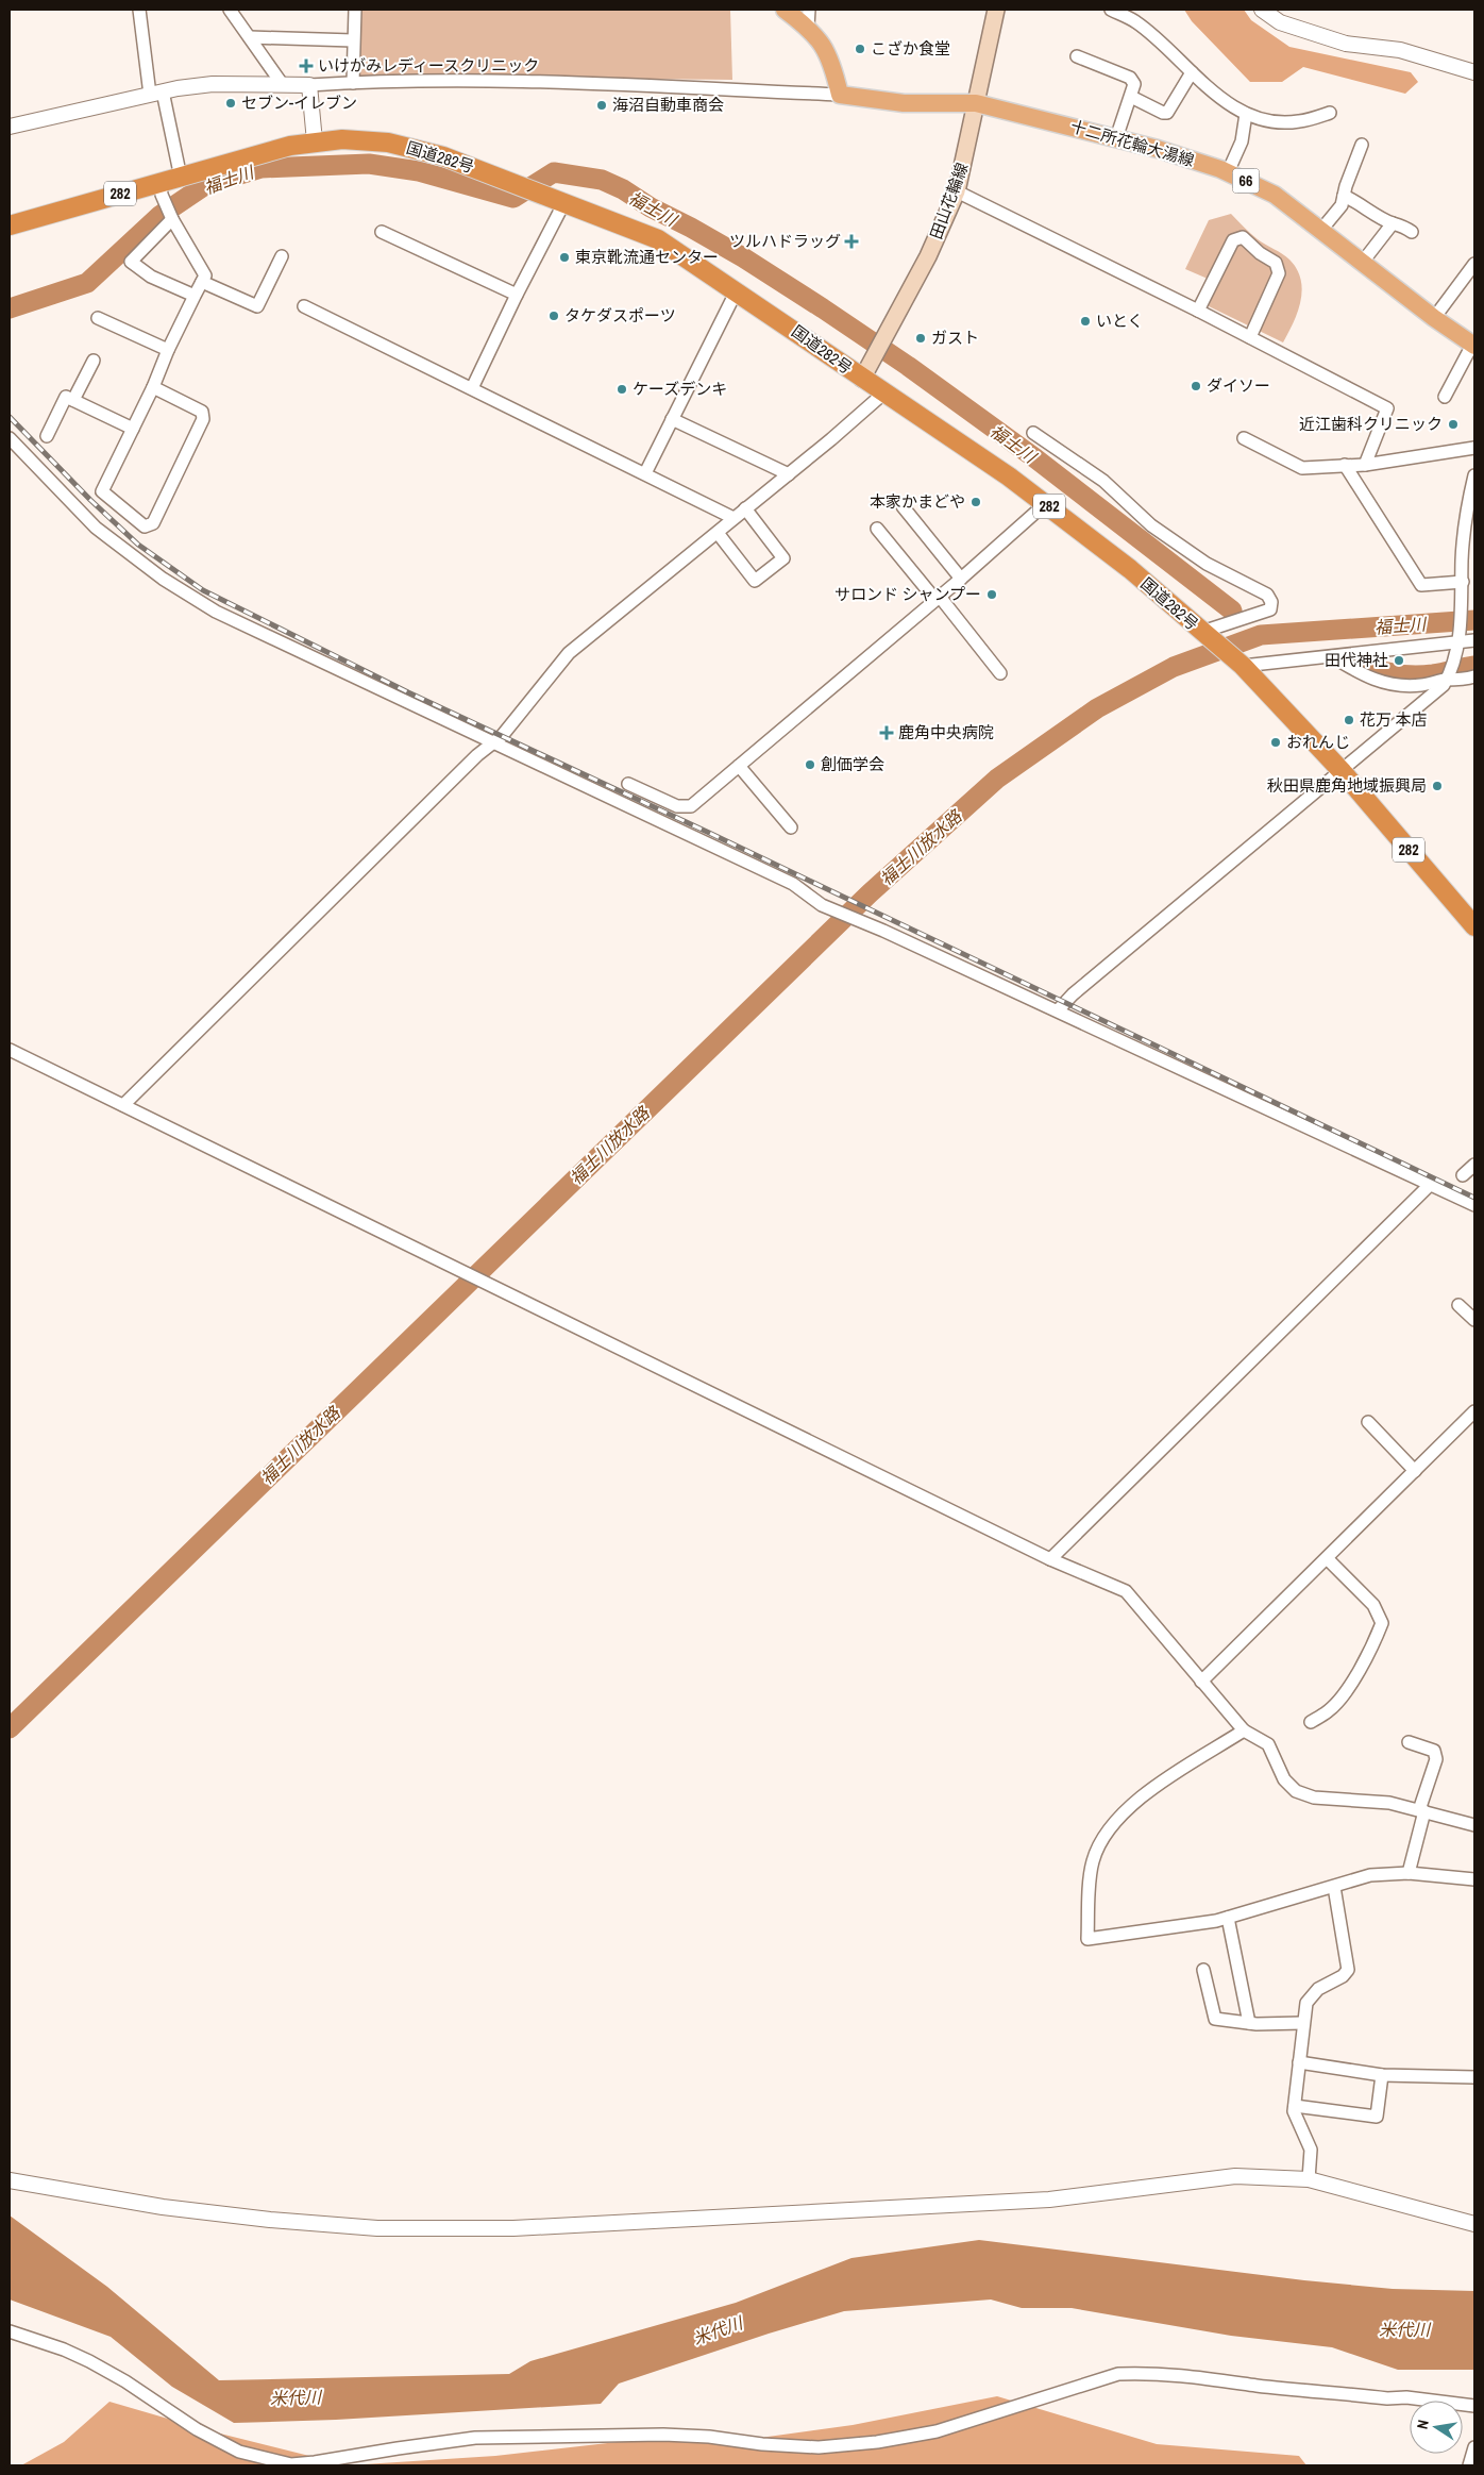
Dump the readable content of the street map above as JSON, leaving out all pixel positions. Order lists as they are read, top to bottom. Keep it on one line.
{"streets":{"highway":["国道282号","282"],"main road":["十二所花輪大湯線","66","田山花輪線"]},"crossings":[["十二所花輪大湯線","田山花輪線"],["国道282号","田山花輪線"]],"water":["福士川","福士川放水路","米代川"],"places":{"other":["こざか食堂","セブン-イレブン","海沼自動車商会","東京靴流通センター","タケダスポーツ","いとく","ガスト","ダイソー","ケーズデンキ","近江歯科クリニック","本家かまどや","サロンド シャンプー","田代神社","花万 本店","おれんじ","創価学会","秋田県鹿角地域振興局"],"health":["いけがみレディースクリニック","ツルハドラッグ","鹿角中央病院"]},"north":"left"}
